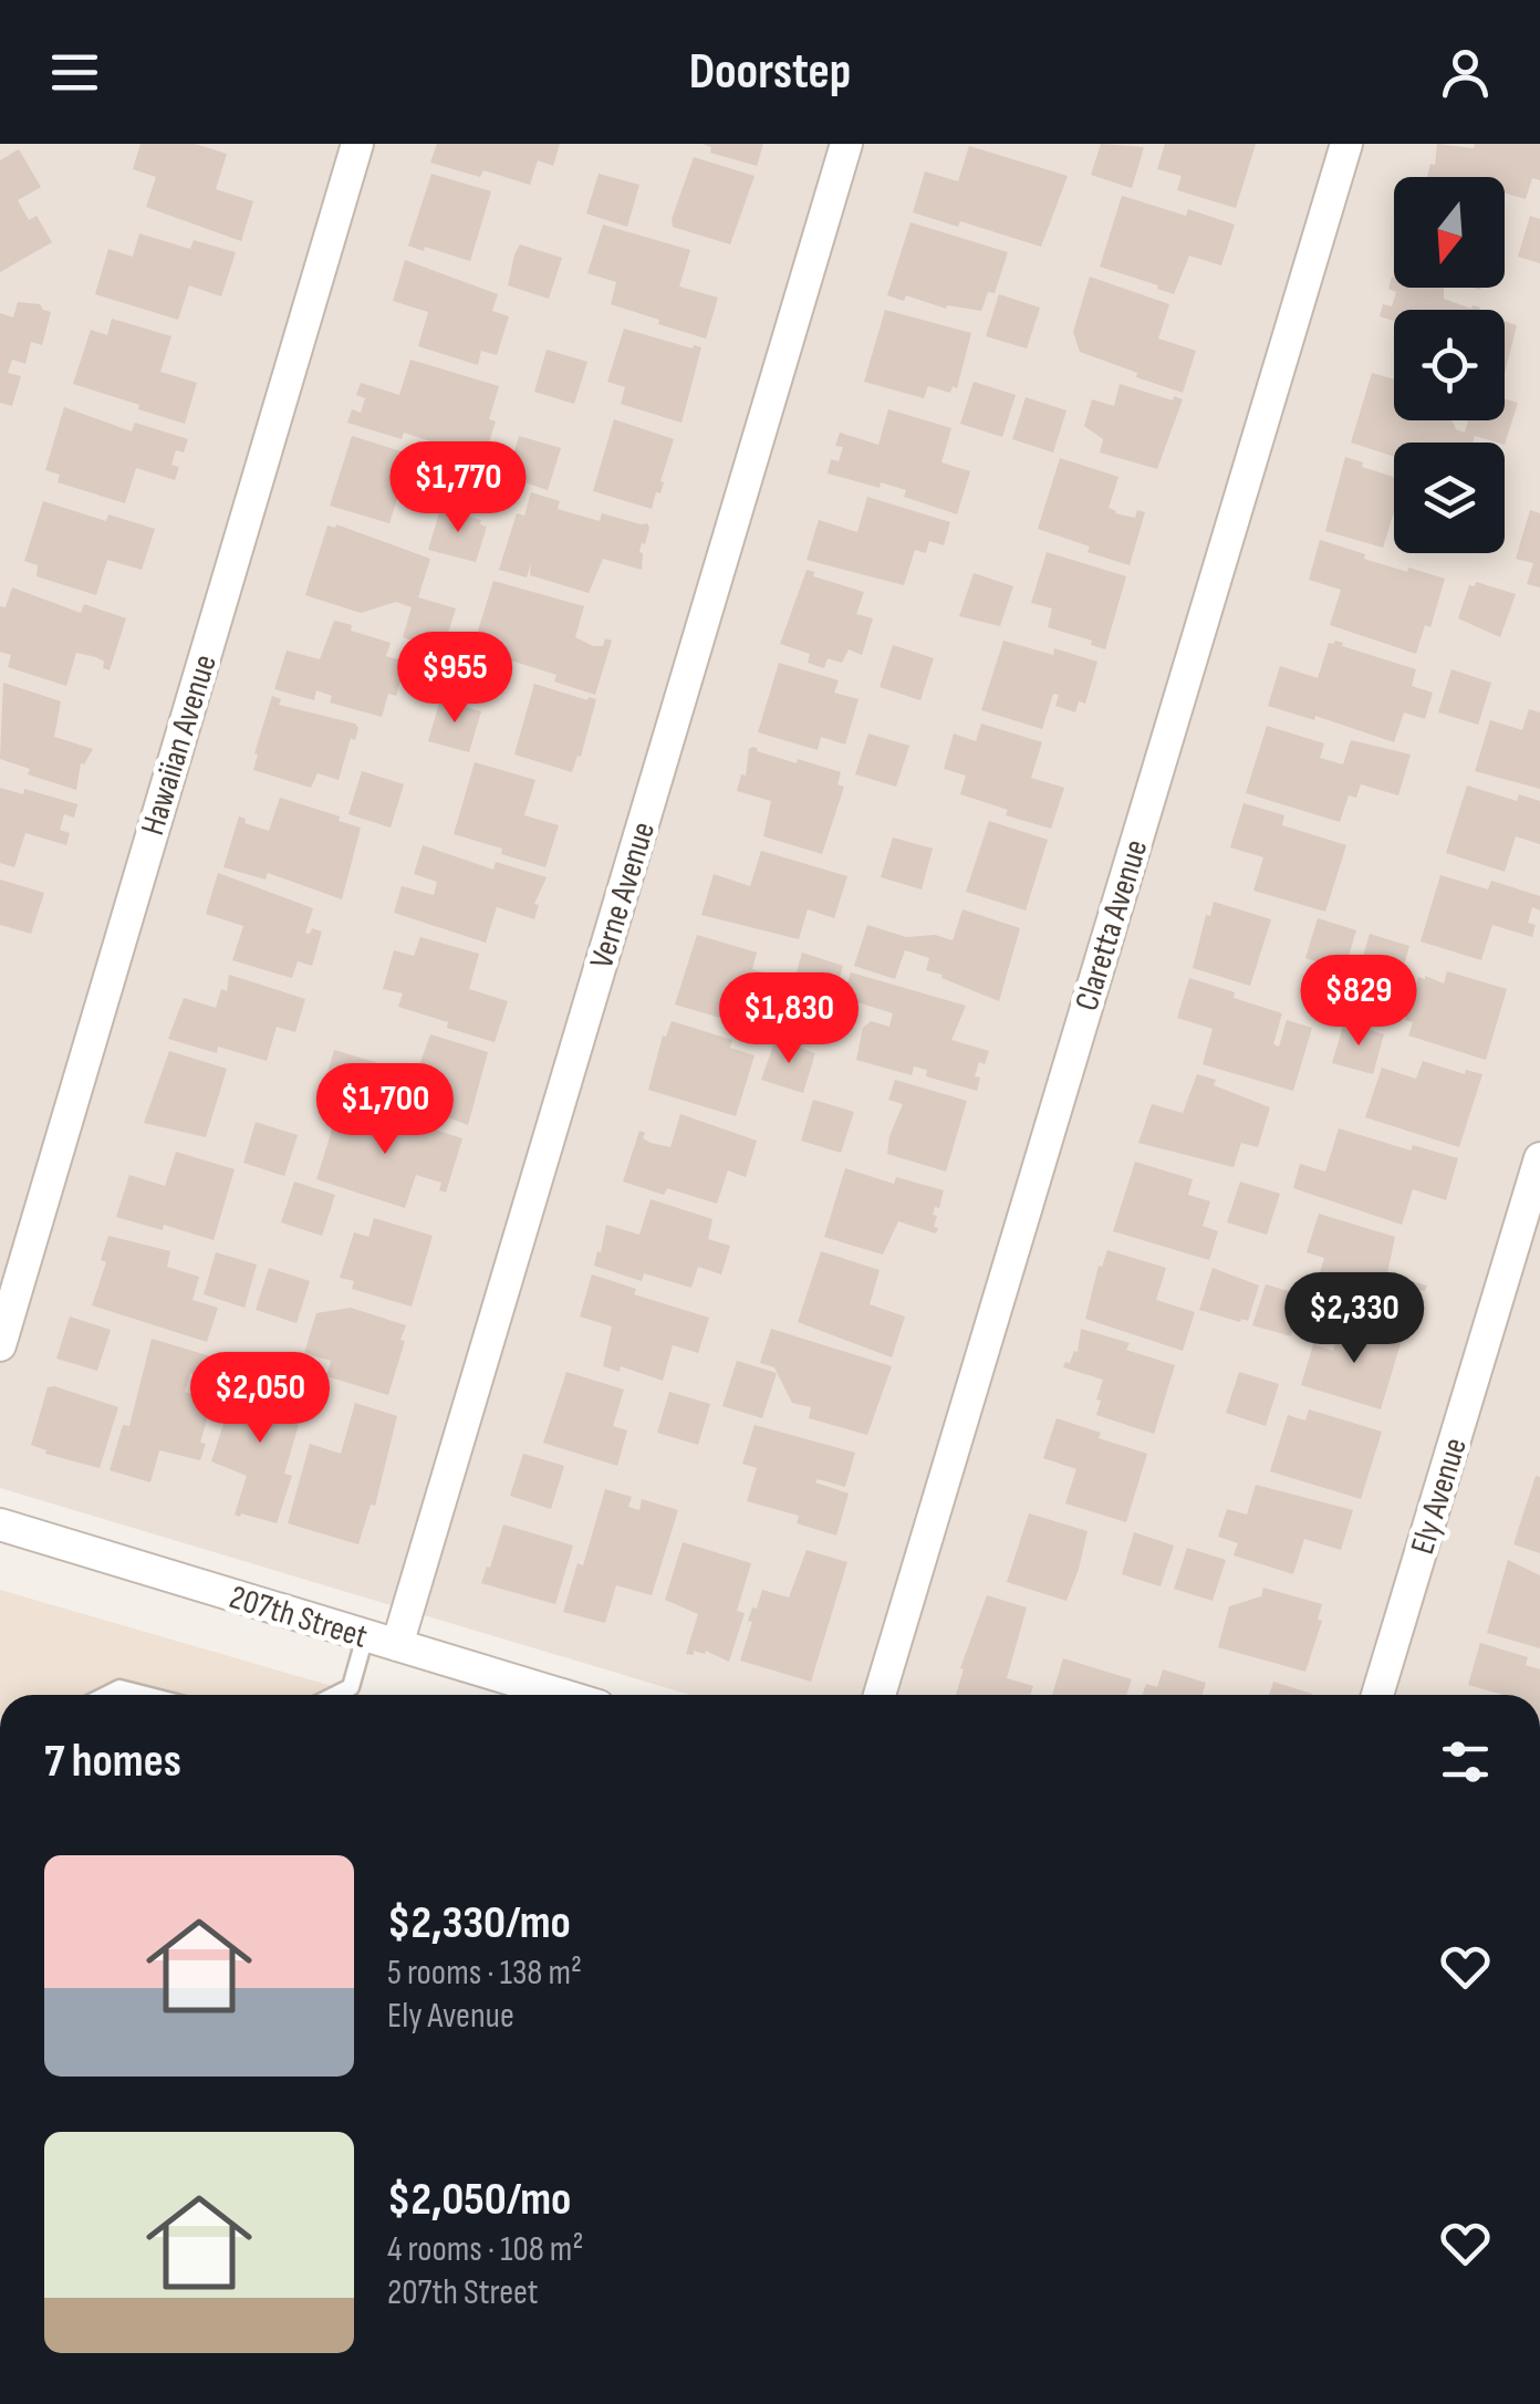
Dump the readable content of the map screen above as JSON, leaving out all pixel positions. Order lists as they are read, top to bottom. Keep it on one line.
{"streets":{"street":["Hawaiian Avenue","Verne Avenue","Claretta Avenue","Ely Avenue","207th Street"]},"crossings":[["Verne Avenue","207th Street"]],"north":"bottom","page":{"header":"Doorstep","price":["$1,770","$955","$829","$1,830","$1,700","$2,330","$2,050"],"heading":"7 homes","list":[{"name":"$2,330/mo","note":"5 rooms · 138 m² · Ely Avenue"},{"name":"$2,050/mo","note":"4 rooms · 108 m² · 207th Street"}]}}
